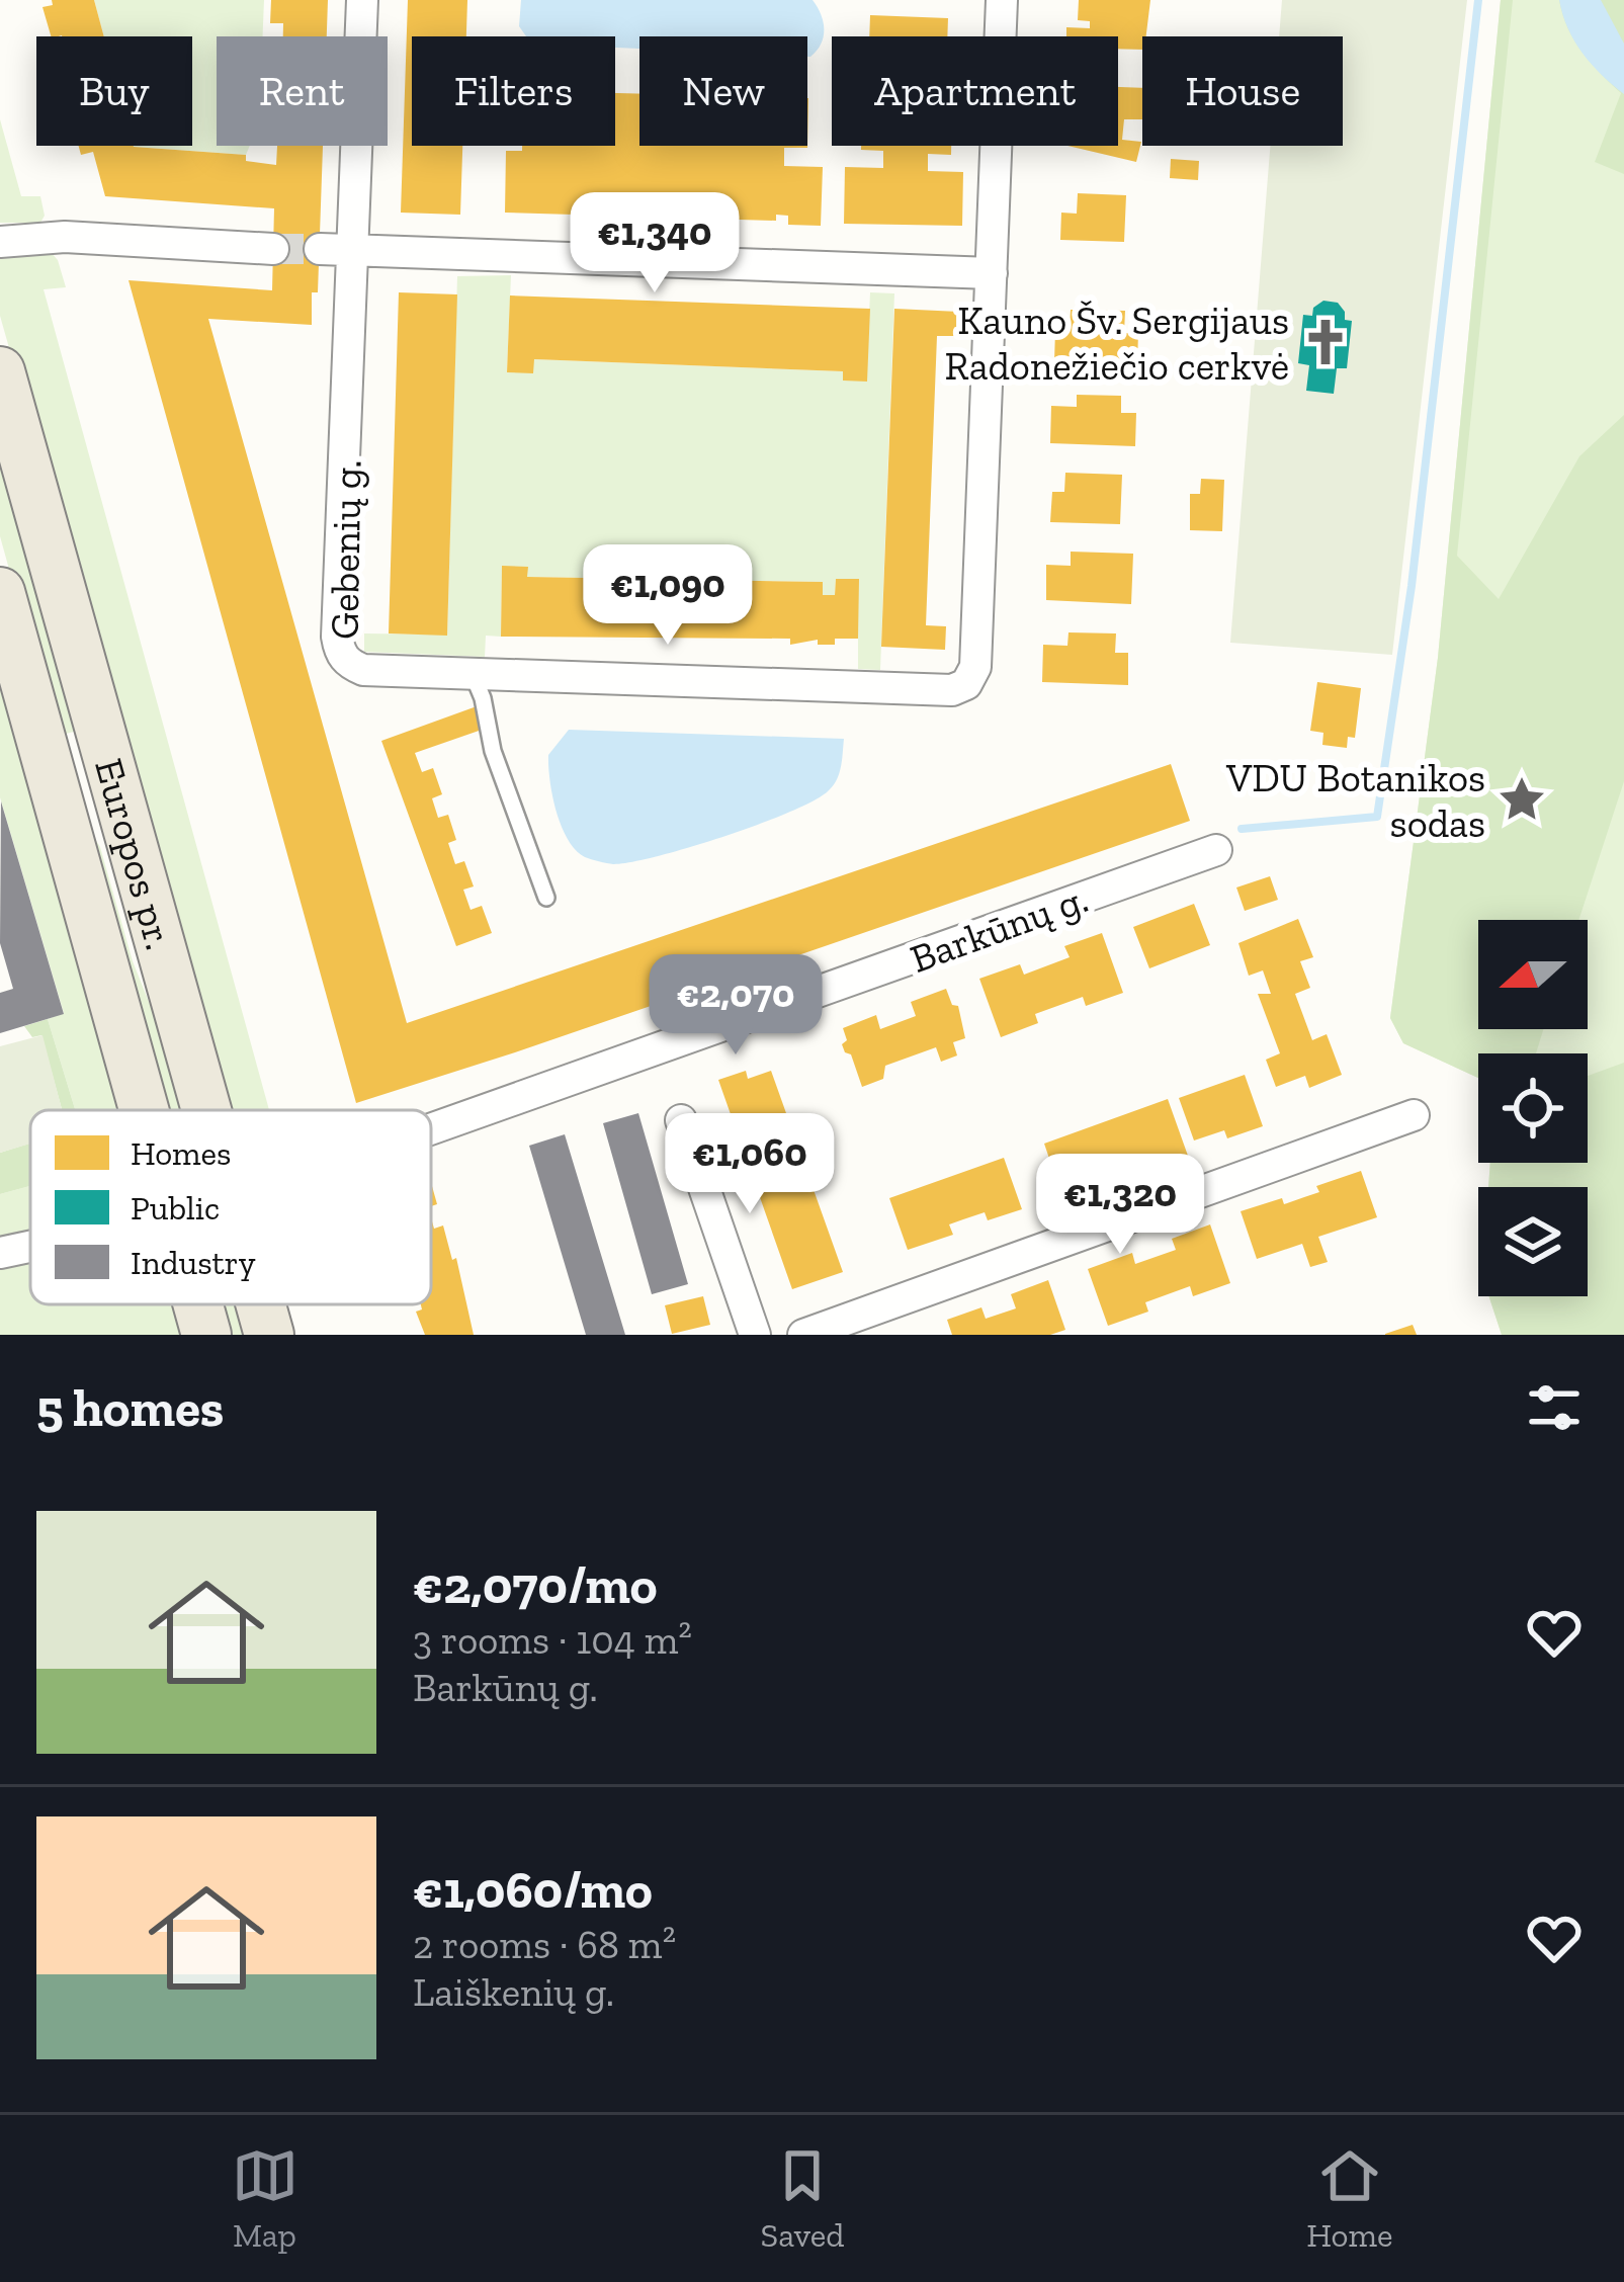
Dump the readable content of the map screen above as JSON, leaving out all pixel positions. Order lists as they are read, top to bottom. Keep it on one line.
{"streets":{"main road":["Europos pr."],"street":["Gebenių g.","Barkūnų g."]},"places":{"church":["Kauno Šv. Sergijaus Radonežiečio cerkvė"],"place":["VDU Botanikos sodas"]},"legend":["Homes","Public","Industry"],"north":"left","page":{"chip":["Buy","Rent","Filters","New","Apartment","House"],"price":["€1,340","€1,090","€2,070","€1,060","€1,320"],"heading":"5 homes","list":[{"name":"€2,070/mo","note":"3 rooms · 104 m² · Barkūnų g."},{"name":"€1,060/mo","note":"2 rooms · 68 m² · Laiškenių g."}],"tabs":["Map","Saved","Home"]}}
